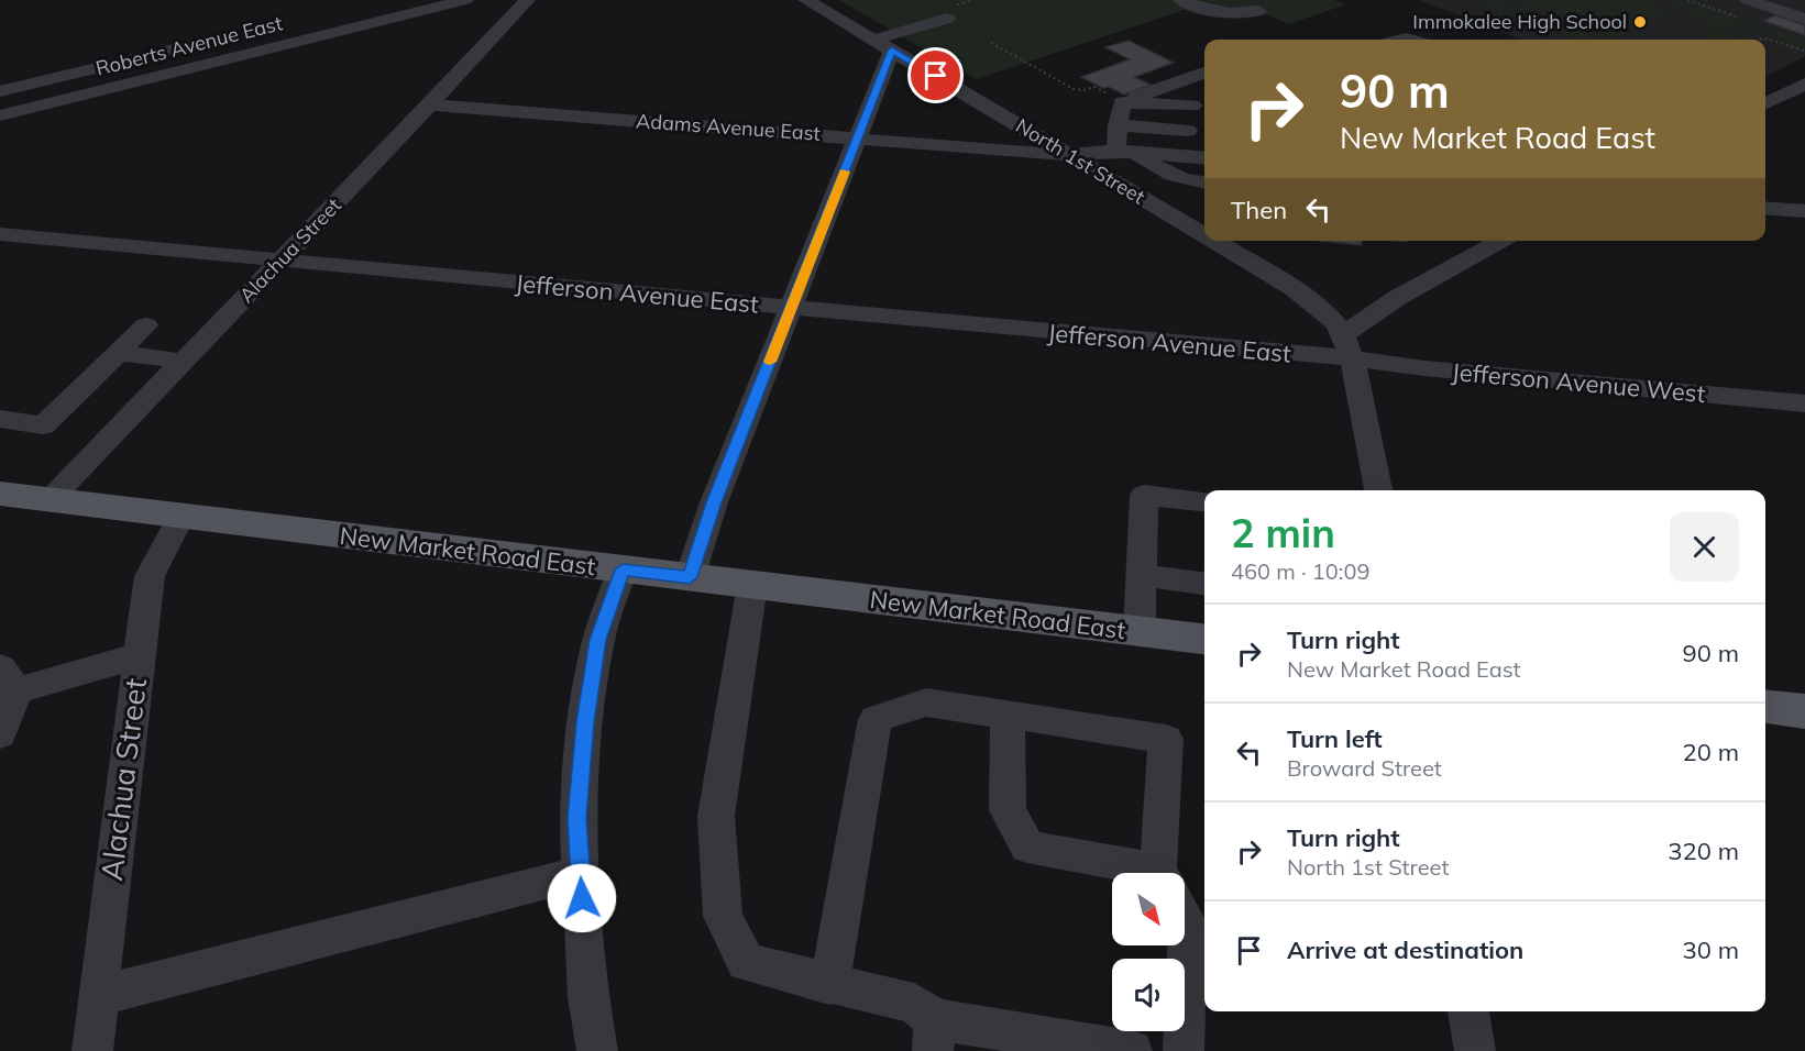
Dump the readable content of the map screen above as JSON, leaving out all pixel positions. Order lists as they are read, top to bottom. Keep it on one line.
{"streets":{"main road":["New Market Road East"],"street":["Roberts Avenue East","Adams Avenue East","North 1st Street","Alachua Street","Jefferson Avenue East","Jefferson Avenue West"]},"crossings":[["Adams Avenue East","North 1st Street"],["Adams Avenue East","Alachua Street"],["North 1st Street","Jefferson Avenue East"],["North 1st Street","Jefferson Avenue West"],["Alachua Street","Jefferson Avenue East"],["Alachua Street","New Market Road East"],["Jefferson Avenue East","Jefferson Avenue West"]],"places":["Immokalee High School"],"north":"bottom right","page":{"turn":["90 m","New Market Road East"],"then":"Then","heading":["2 min","460 m · 10:09"],"list":[{"name":"Turn right","note":"New Market Road East","value":"90 m"},{"name":"Turn left","note":"Broward Street","value":"20 m"},{"name":"Turn right","note":"North 1st Street","value":"320 m"},{"name":"Arrive at destination","value":"30 m"}]}}
